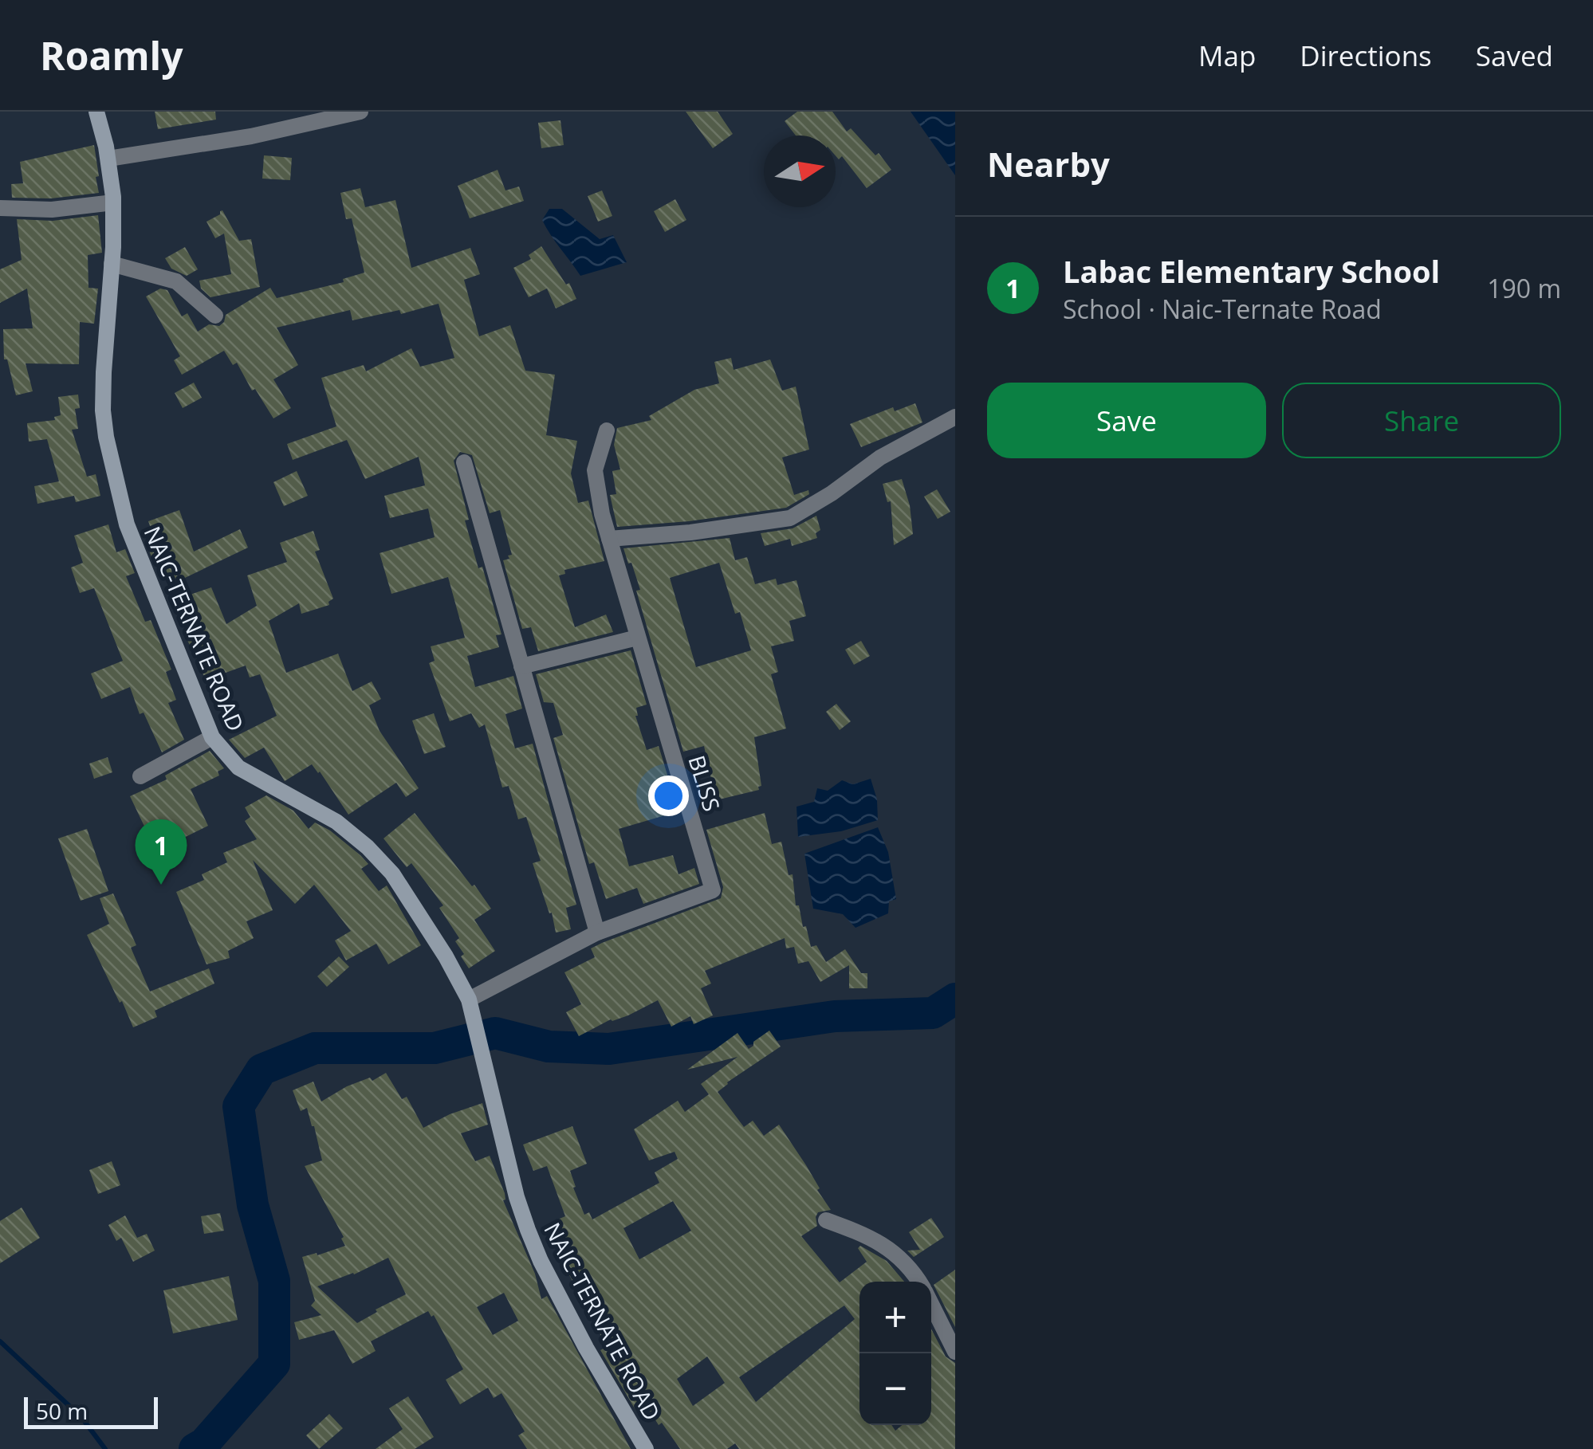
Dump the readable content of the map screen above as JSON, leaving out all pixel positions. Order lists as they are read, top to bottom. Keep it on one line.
{"streets":{"main road":["NAIC-TERNATE ROAD"],"street":["BLISS"]},"crossings":[["NAIC-TERNATE ROAD","BLISS"]],"scale_bar":"50 m","north":"right","page":{"header":"Roamly","nav":["Map","Directions","Saved"],"heading":"Nearby","list":[{"mark":"1","name":"Labac Elementary School","note":"School · Naic-Ternate Road","value":"190 m"}],"buttons":["Save","Share"],"pins":"1","map_buttons":["+","−"],"scale":"50 m"}}
